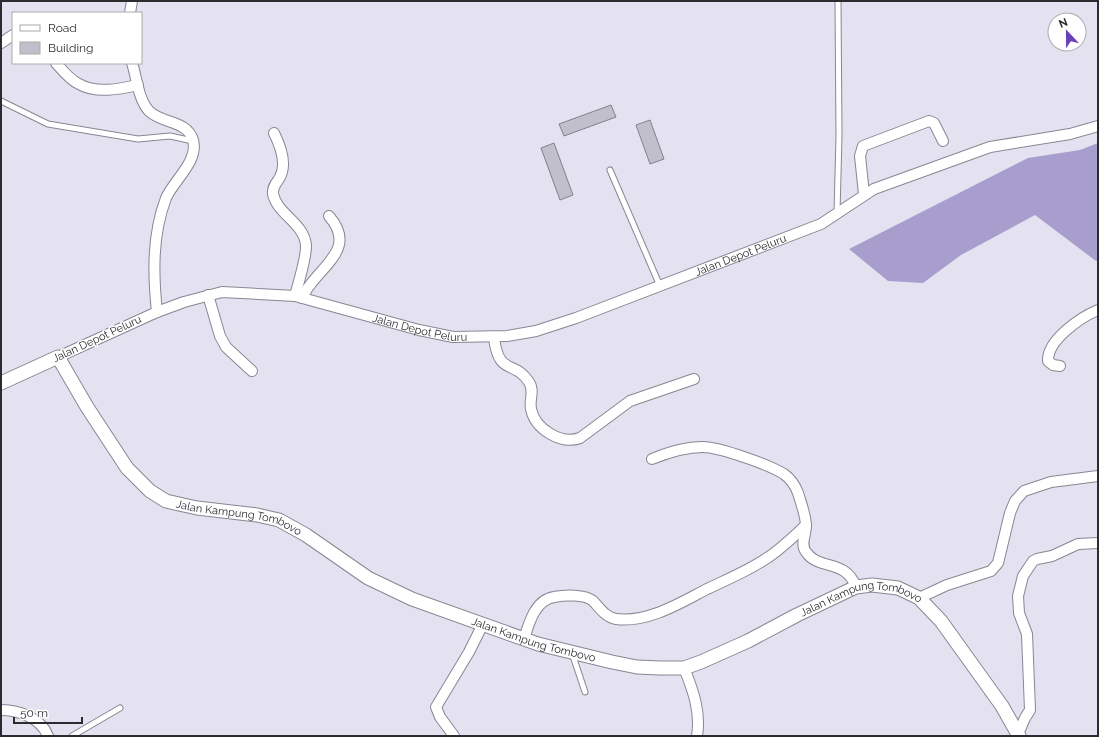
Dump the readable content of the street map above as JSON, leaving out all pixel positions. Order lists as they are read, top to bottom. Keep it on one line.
{"streets":{"street":["Jalan Depot Peluru","Jalan Kampung Tombovo"]},"crossings":[["Jalan Depot Peluru","Jalan Kampung Tombovo"]],"legend":["Road","Building"],"scale_bar":"50 m","north":"top"}
